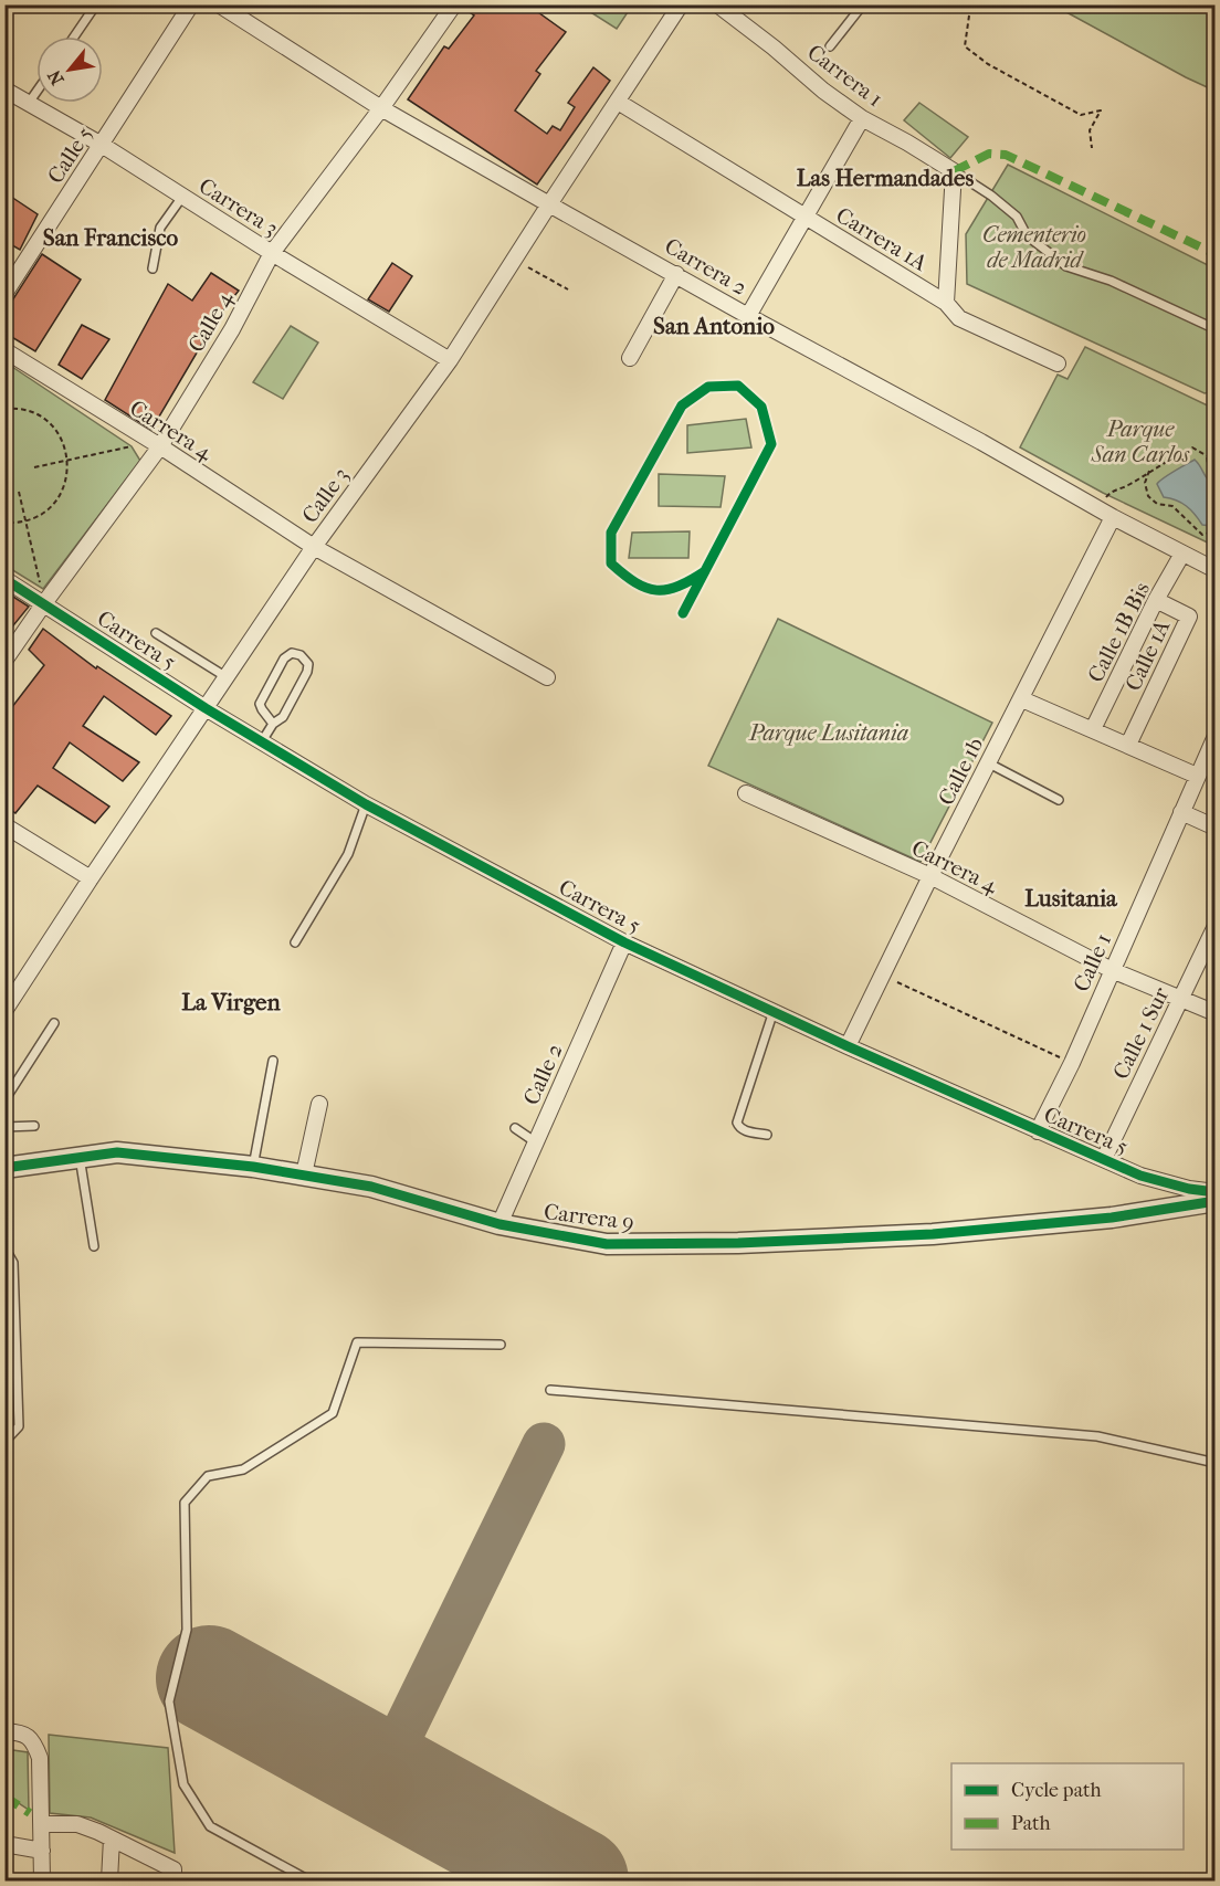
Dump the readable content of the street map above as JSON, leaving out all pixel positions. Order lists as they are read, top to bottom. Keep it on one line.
{"streets":{"street":["Carrera 1","Calle 5","Carrera 3","Carrera 1A","Carrera 2","Calle 4","Carrera 4","Calle 3","Calle 1B Bis","Carrera 5","Calle 1A","Calle 1b","Calle 1","Calle 1 Sur","Calle 2","Carrera 9"]},"crossings":[["Calle 5","Carrera 3"],["Carrera 3","Calle 4"],["Carrera 3","Calle 3"],["Carrera 1A","Calle 3"],["Carrera 2","Calle 4"],["Carrera 2","Calle 3"],["Carrera 2","Calle 1B Bis"],["Carrera 2","Calle 1b"],["Calle 4","Carrera 4"],["Calle 4","Carrera 5"],["Carrera 4","Calle 3"],["Carrera 4","Calle 1b"],["Carrera 4","Calle 1"],["Carrera 4","Calle 1 Sur"],["Calle 3","Carrera 5"],["Calle 1B Bis","Calle 1A"],["Carrera 5","Calle 1b"],["Carrera 5","Calle 1"],["Carrera 5","Calle 1 Sur"],["Carrera 5","Calle 2"],["Calle 2","Carrera 9"]],"districts":["Las Hermandades","San Francisco","San Antonio","Lusitania","La Virgen"],"parks":["Cementerio de Madrid","Parque San Carlos","Parque Lusitania"],"legend":["Cycle path","Path"],"north":"bottom left"}
